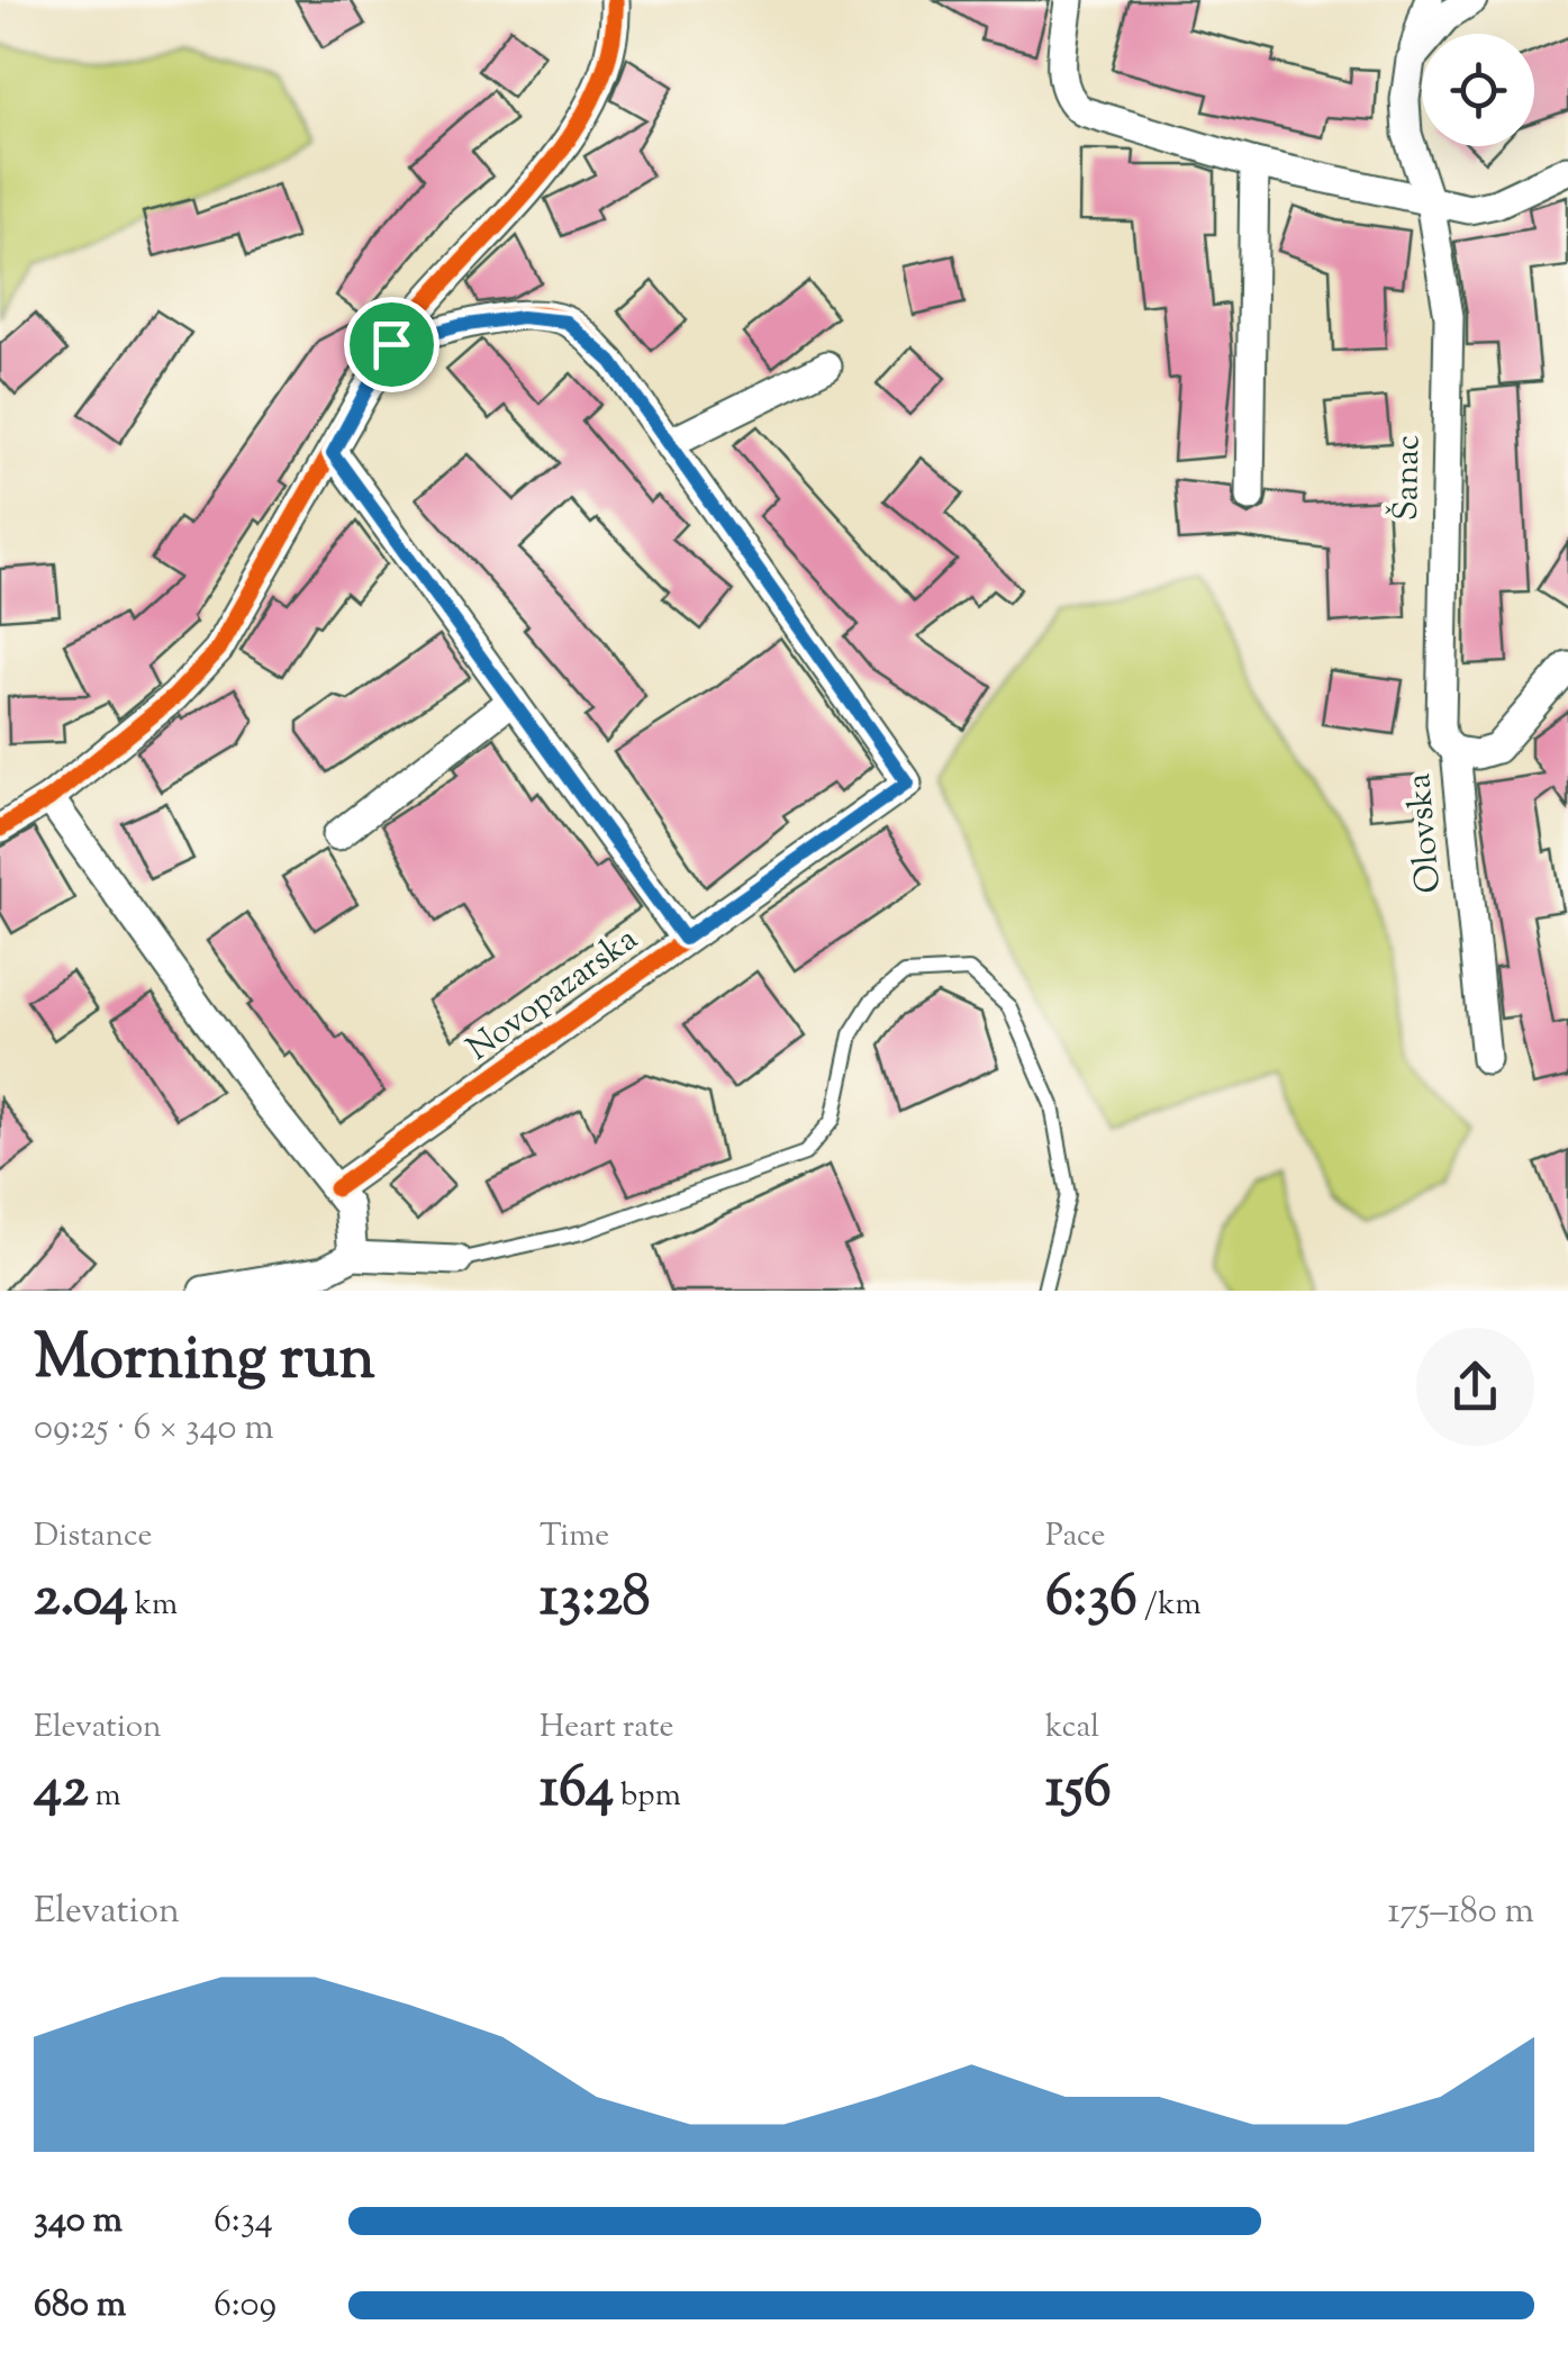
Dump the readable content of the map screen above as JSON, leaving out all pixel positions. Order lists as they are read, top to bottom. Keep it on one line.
{"streets":{"street":["Šanac","Olovska","Novopazarska"]},"crossings":[["Šanac","Olovska"]],"page":{"heading":["Morning run","09:25 · 6 × 340 m"],"stats":[["Distance","2.04 km"],["Time","13:28"],["Pace","6:36 /km"],["Elevation","42 m"],["Heart rate","164 bpm"],["kcal","156"]],"chart":["Elevation","175–180 m"],"list":[{"name":"340 m","note":"6:34"},{"name":"680 m","note":"6:09"}]}}
